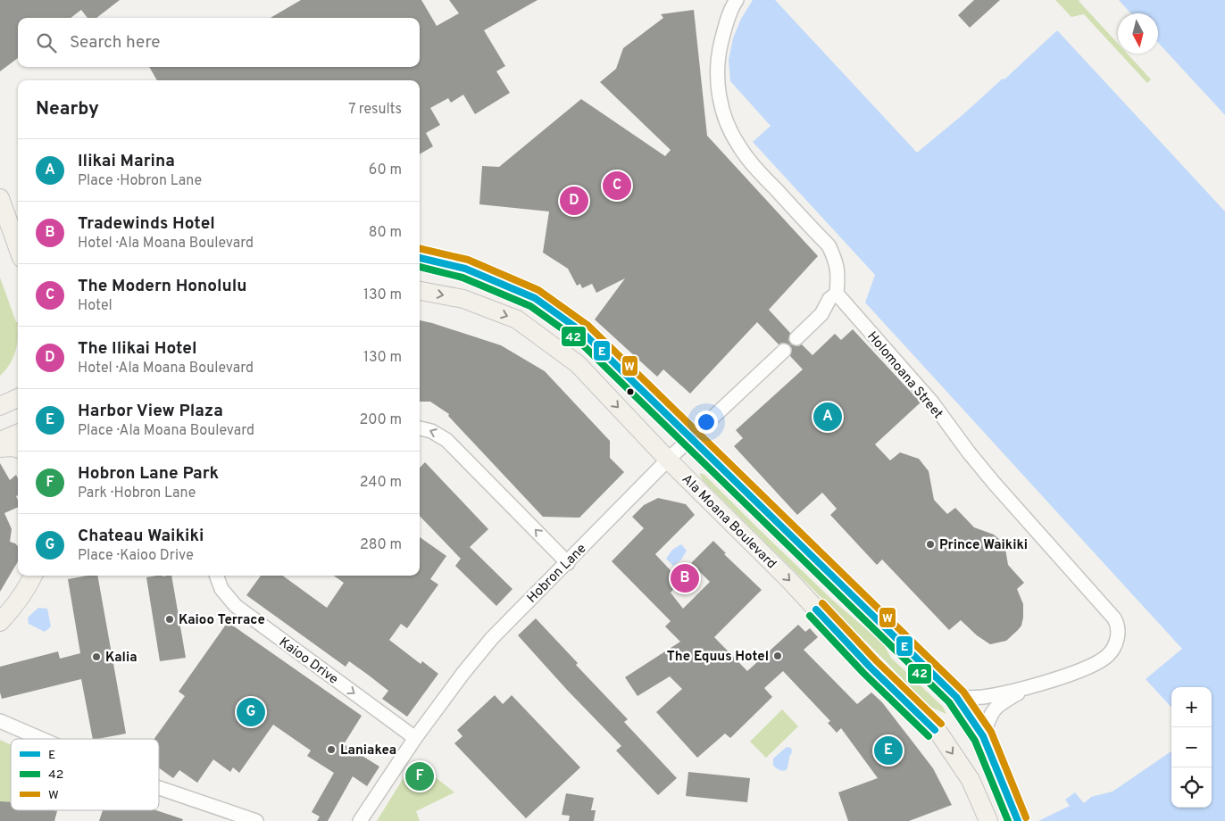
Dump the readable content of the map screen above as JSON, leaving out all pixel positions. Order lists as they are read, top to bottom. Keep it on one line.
{"streets":{"main road":["Ala Moana Boulevard"],"street":["Holomoana Street","Hobron Lane","Kaioo Drive"]},"crossings":[["Ala Moana Boulevard","Hobron Lane"],["Hobron Lane","Kaioo Drive"]],"one_way":["Kaioo Drive"],"places":["Prince Waikiki","Kaioo Terrace","The Equus Hotel","Kalia","Laniakea"],"lines":["transit line W","transit line E","transit line 42"],"legend":["E","42","W"],"north":"bottom","page":{"search":"Search here","heading":["Nearby","7 results"],"list":[{"mark":"A","name":"Ilikai Marina","note":"Place · Hobron Lane","value":"60 m"},{"mark":"B","name":"Tradewinds Hotel","note":"Hotel · Ala Moana Boulevard","value":"80 m"},{"mark":"C","name":"The Modern Honolulu","note":"Hotel","value":"130 m"},{"mark":"D","name":"The Ilikai Hotel","note":"Hotel · Ala Moana Boulevard","value":"130 m"},{"mark":"E","name":"Harbor View Plaza","note":"Place · Ala Moana Boulevard","value":"200 m"},{"mark":"F","name":"Hobron Lane Park","note":"Park · Hobron Lane","value":"240 m"},{"mark":"G","name":"Chateau Waikiki","note":"Place · Kaioo Drive","value":"280 m"}],"pins":["C","D","A","B","G","E","F"],"map_buttons":["+","−"]}}
